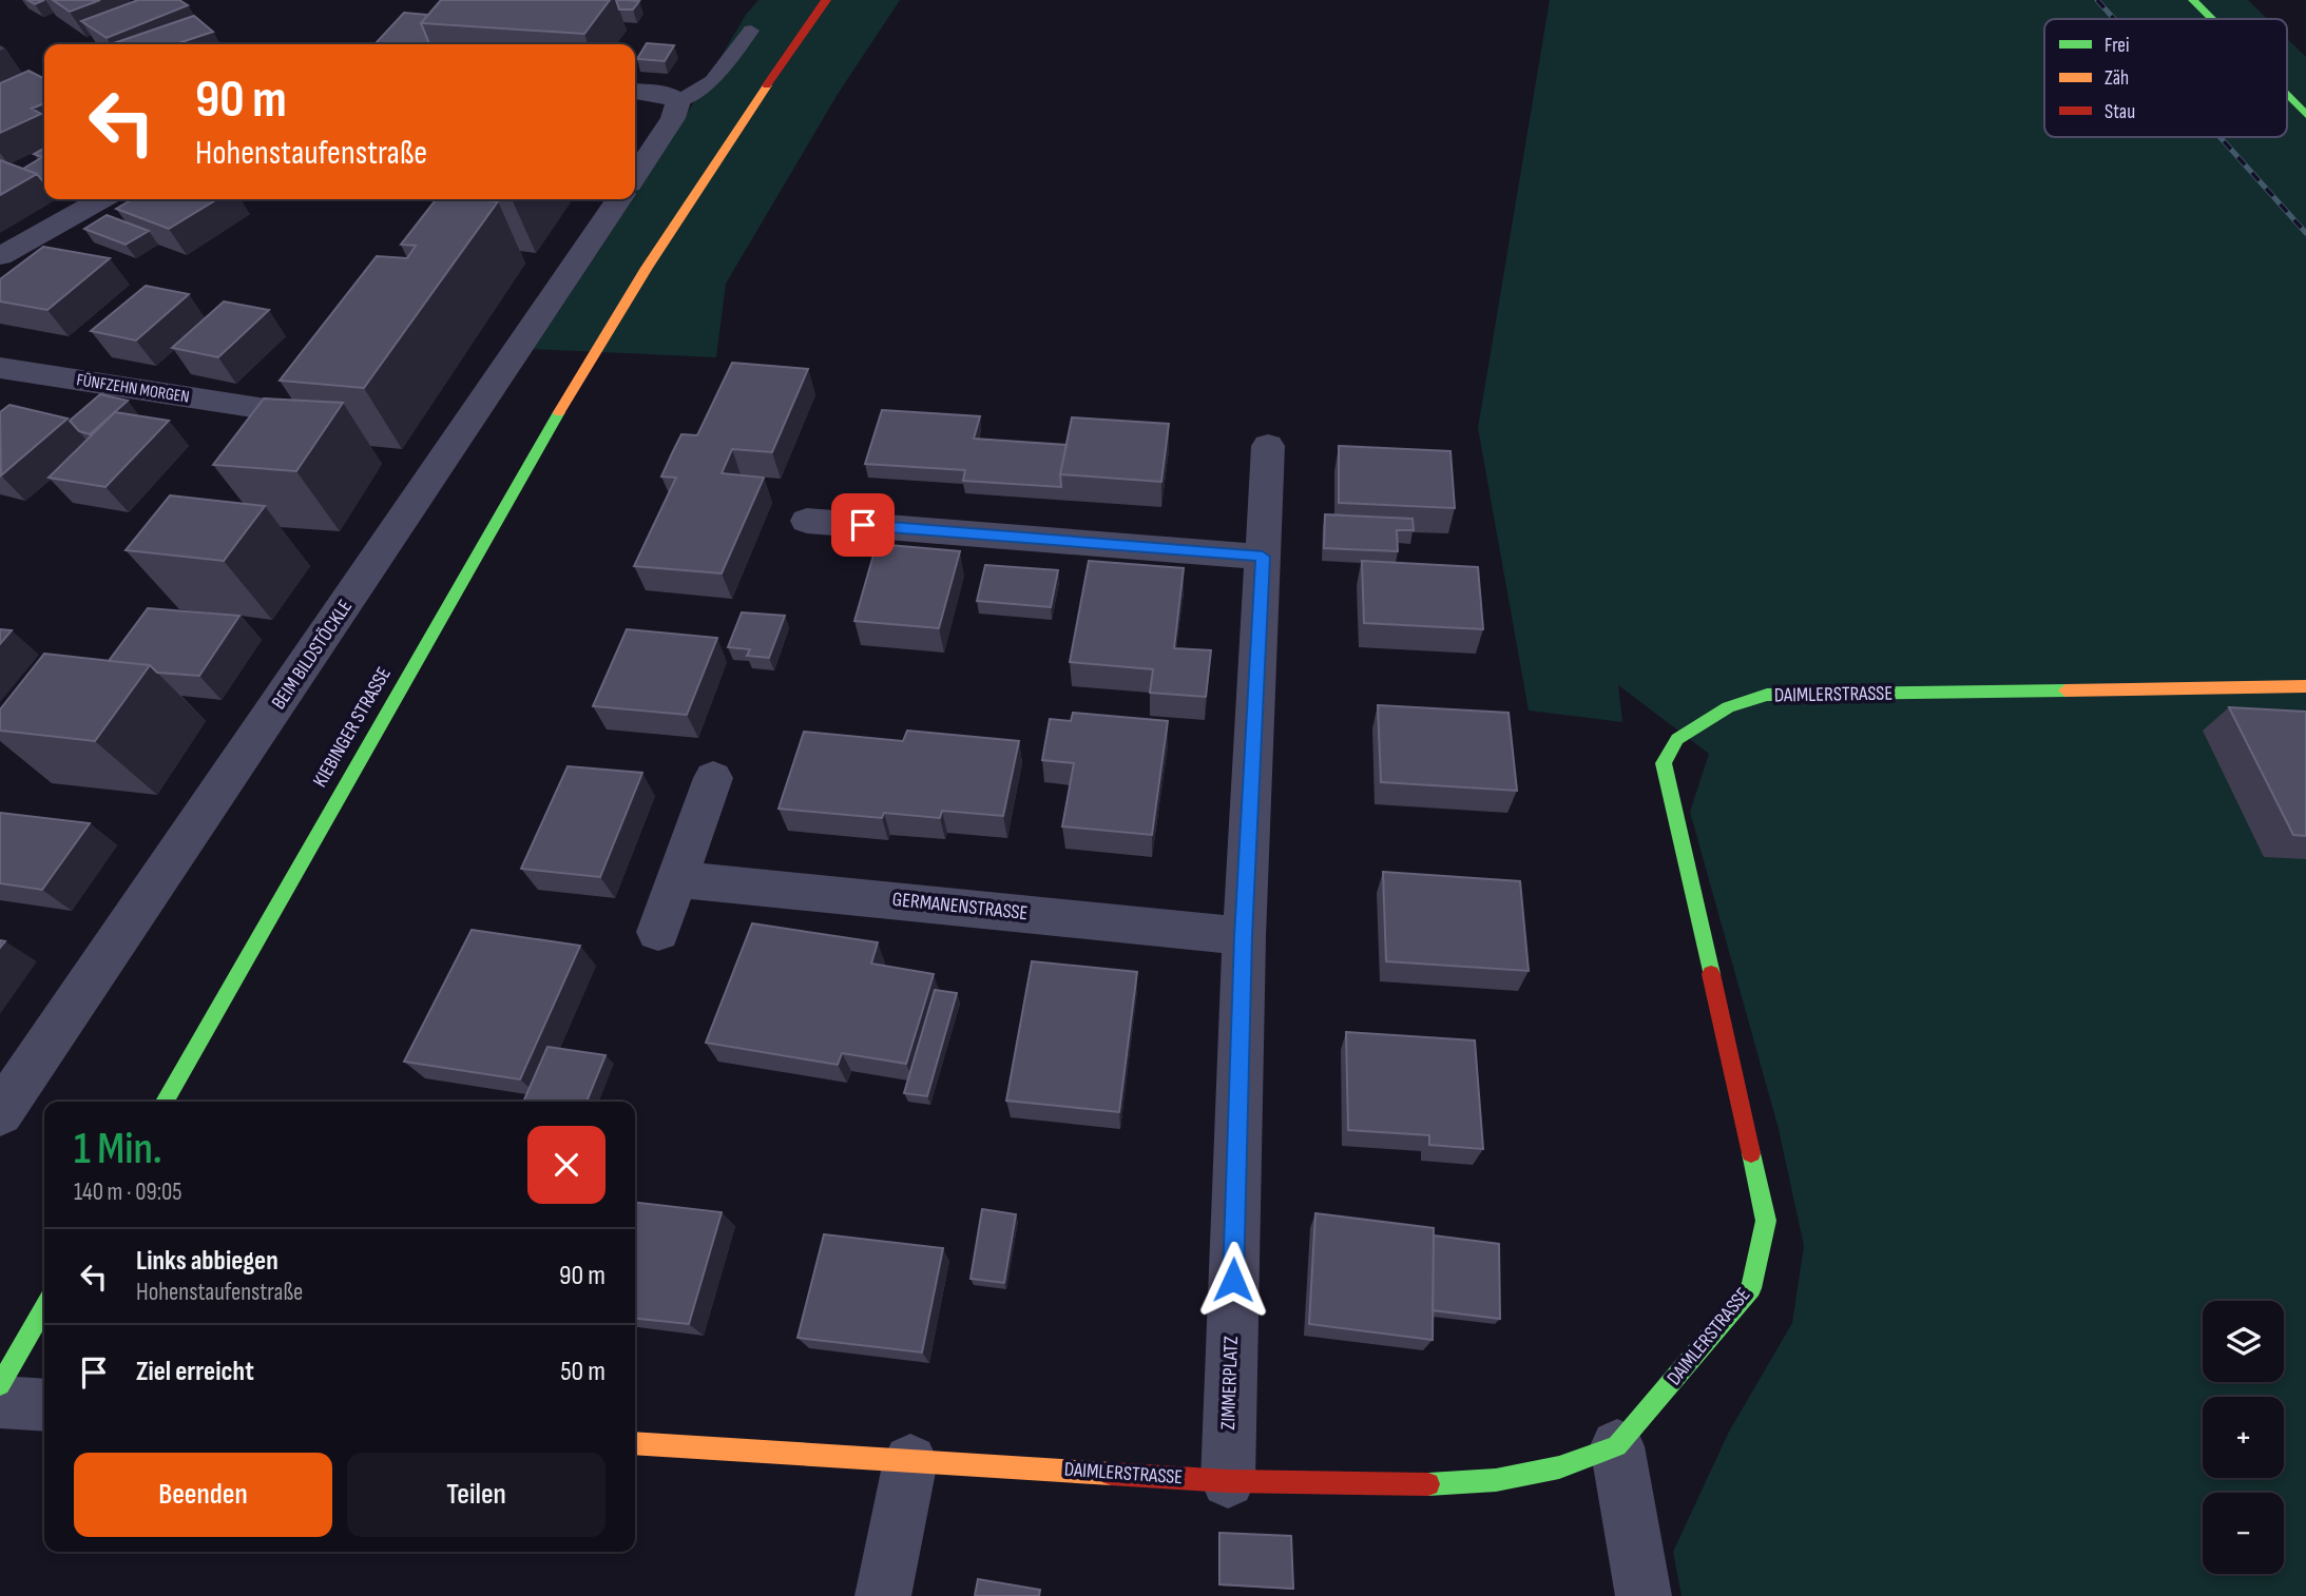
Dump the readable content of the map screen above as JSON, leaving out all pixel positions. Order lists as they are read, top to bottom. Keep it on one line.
{"streets":{"street":["FÜNFZEHN MORGEN","BEIM BILDSTÖCKLE","DAIMLERSTRASSE","KIEBINGER STRASSE","GERMANENSTRASSE","ZIMMERPLATZ"]},"crossings":[["DAIMLERSTRASSE","ZIMMERPLATZ"],["GERMANENSTRASSE","ZIMMERPLATZ"]],"legend":["Frei","Zäh","Stau"],"page":{"turn":["90 m","Hohenstaufenstraße"],"heading":["1 Min.","140 m · 09:05"],"list":[{"name":"Links abbiegen","note":"Hohenstaufenstraße","value":"90 m"},{"name":"Ziel erreicht","value":"50 m"}],"map_buttons":["+","−"],"buttons":["Beenden","Teilen"]}}
